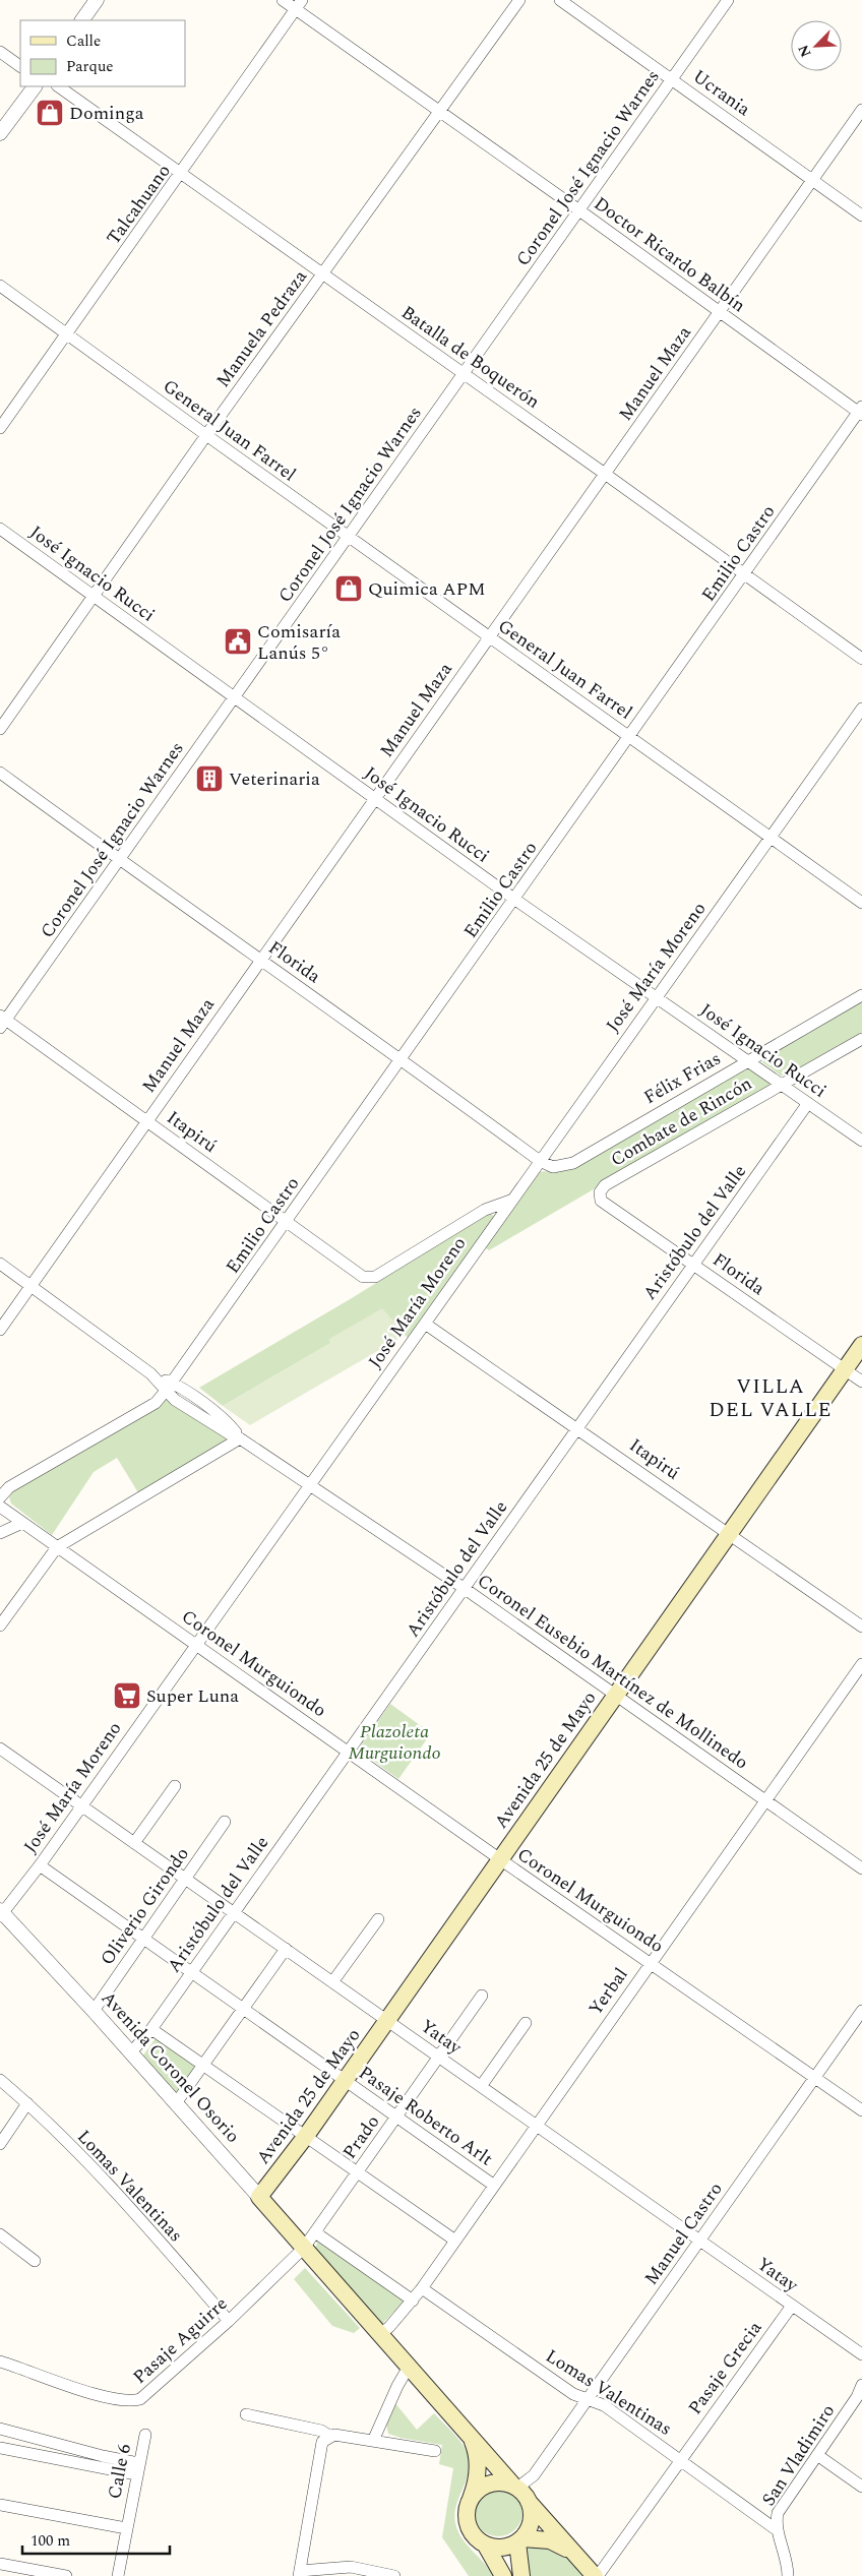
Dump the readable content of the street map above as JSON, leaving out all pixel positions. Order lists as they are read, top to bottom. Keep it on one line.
{"streets":{"main road":["Avenida 25 de Mayo","Avenida Coronel Osorio"],"street":["Ucrania","Coronel José Ignacio Warnes","Talcahuano","Doctor Ricardo Balbín","Manuela Pedraza","Batalla de Boquerón","Manuel Maza","General Juan Farrel","Emilio Castro","José Ignacio Rucci","Florida","José María Moreno","Félix Frias","Combate de Rincón","Itapirú","Aristóbulo del Valle","Coronel Murguiondo","Coronel Eusebio Martínez de Mollinedo","Oliverio Girondo","Yerbal","Yatay","Pasaje Roberto Arlt","Prado","Lomas Valentinas","Manuel Castro","Pasaje Aguirre","Pasaje Grecia","San Vladimiro","Calle 6"]},"crossings":[["Ucrania","Coronel José Ignacio Warnes"],["Ucrania","Manuel Maza"],["Coronel José Ignacio Warnes","Doctor Ricardo Balbín"],["Coronel José Ignacio Warnes","Batalla de Boquerón"],["Coronel José Ignacio Warnes","General Juan Farrel"],["Coronel José Ignacio Warnes","José Ignacio Rucci"],["Coronel José Ignacio Warnes","Florida"],["Coronel José Ignacio Warnes","Itapirú"],["Talcahuano","Doctor Ricardo Balbín"],["Talcahuano","Batalla de Boquerón"],["Talcahuano","General Juan Farrel"],["Doctor Ricardo Balbín","Manuela Pedraza"],["Doctor Ricardo Balbín","Manuel Maza"],["Doctor Ricardo Balbín","Emilio Castro"],["Manuela Pedraza","Batalla de Boquerón"],["Manuela Pedraza","General Juan Farrel"],["Manuela Pedraza","José Ignacio Rucci"],["Batalla de Boquerón","Manuel Maza"],["Batalla de Boquerón","Emilio Castro"],["Manuel Maza","General Juan Farrel"],["Manuel Maza","José Ignacio Rucci"],["Manuel Maza","Florida"],["Manuel Maza","Itapirú"],["Manuel Maza","Coronel Eusebio Martínez de Mollinedo"],["General Juan Farrel","Emilio Castro"],["General Juan Farrel","José María Moreno"],["Emilio Castro","José Ignacio Rucci"],["Emilio Castro","Florida"],["Emilio Castro","Itapirú"],["Emilio Castro","Coronel Eusebio Martínez de Mollinedo"],["José Ignacio Rucci","José María Moreno"],["José Ignacio Rucci","Félix Frias"],["José Ignacio Rucci","Combate de Rincón"],["José Ignacio Rucci","Aristóbulo del Valle"],["Florida","José María Moreno"],["Florida","Félix Frias"],["Florida","Combate de Rincón"],["Florida","Aristóbulo del Valle"],["Florida","Avenida 25 de Mayo"],["José María Moreno","Itapirú"],["José María Moreno","Coronel Murguiondo"],["José María Moreno","Coronel Eusebio Martínez de Mollinedo"],["José María Moreno","Yatay"],["José María Moreno","Avenida Coronel Osorio"],["José María Moreno","Pasaje Roberto Arlt"],["Itapirú","Aristóbulo del Valle"],["Itapirú","Avenida 25 de Mayo"],["Aristóbulo del Valle","Coronel Murguiondo"],["Aristóbulo del Valle","Coronel Eusebio Martínez de Mollinedo"],["Aristóbulo del Valle","Yatay"],["Aristóbulo del Valle","Avenida Coronel Osorio"],["Aristóbulo del Valle","Pasaje Roberto Arlt"],["Coronel Murguiondo","Avenida 25 de Mayo"],["Coronel Murguiondo","Yerbal"],["Coronel Murguiondo","Manuel Castro"],["Coronel Eusebio Martínez de Mollinedo","Avenida 25 de Mayo"],["Coronel Eusebio Martínez de Mollinedo","Yerbal"],["Avenida 25 de Mayo","Yatay"],["Avenida 25 de Mayo","Avenida Coronel Osorio"],["Avenida 25 de Mayo","Pasaje Roberto Arlt"],["Oliverio Girondo","Yatay"],["Oliverio Girondo","Avenida Coronel Osorio"],["Oliverio Girondo","Pasaje Roberto Arlt"],["Yerbal","Yatay"],["Yerbal","Avenida Coronel Osorio"],["Yerbal","Pasaje Roberto Arlt"],["Yerbal","Lomas Valentinas"],["Yatay","Prado"],["Yatay","Manuel Castro"],["Yatay","Pasaje Grecia"],["Avenida Coronel Osorio","Prado"],["Avenida Coronel Osorio","Manuel Castro"],["Avenida Coronel Osorio","Pasaje Aguirre"],["Avenida Coronel Osorio","Pasaje Grecia"],["Pasaje Roberto Arlt","Prado"],["Prado","Pasaje Aguirre"],["Lomas Valentinas","Manuel Castro"],["Lomas Valentinas","Pasaje Aguirre"],["Lomas Valentinas","Pasaje Grecia"],["Lomas Valentinas","San Vladimiro"]],"districts":["VILLA DEL VALLE"],"parks":["Plazoleta Murguiondo"],"places":{"shop":["Dominga","Quimica APM"],"public building":["Comisaría Lanús 5°"],"building":["Veterinaria"],"supermarket":["Super Luna"]},"legend":["Calle","Parque"],"scale_bar":"100 m","north":"bottom left"}
